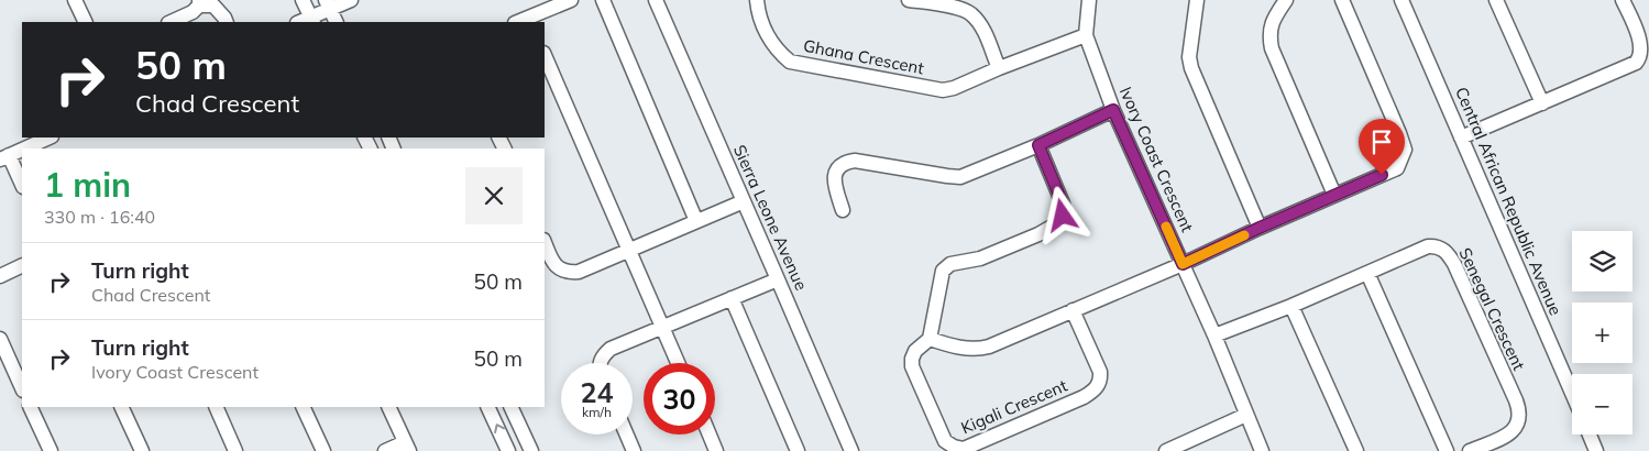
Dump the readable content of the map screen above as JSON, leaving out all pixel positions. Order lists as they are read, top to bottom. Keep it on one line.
{"streets":{"street":["Ghana Crescent","Ivory Coast Crescent","Central African Republic Avenue","Sierra Leone Avenue","Senegal Crescent","Kigali Crescent"]},"crossings":[["Ghana Crescent","Ivory Coast Crescent"],["Ivory Coast Crescent","Senegal Crescent"]],"page":{"turn":["50 m","Chad Crescent"],"heading":["1 min","330 m · 16:40"],"map_buttons":["+","−"],"list":[{"name":"Turn right","note":"Chad Crescent","value":"50 m"},{"name":"Turn right","note":"Ivory Coast Crescent","value":"50 m"}],"speed":"24 km/h","limit":"30"}}
